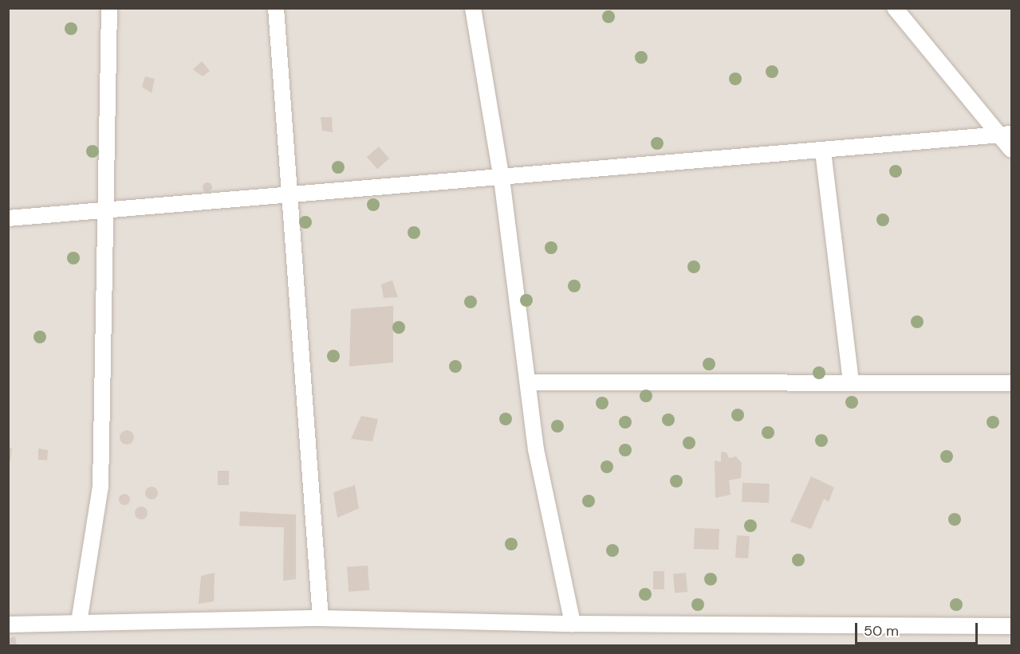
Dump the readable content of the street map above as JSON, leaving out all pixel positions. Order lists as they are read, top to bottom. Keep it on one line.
{"scale_bar":"50 m"}
